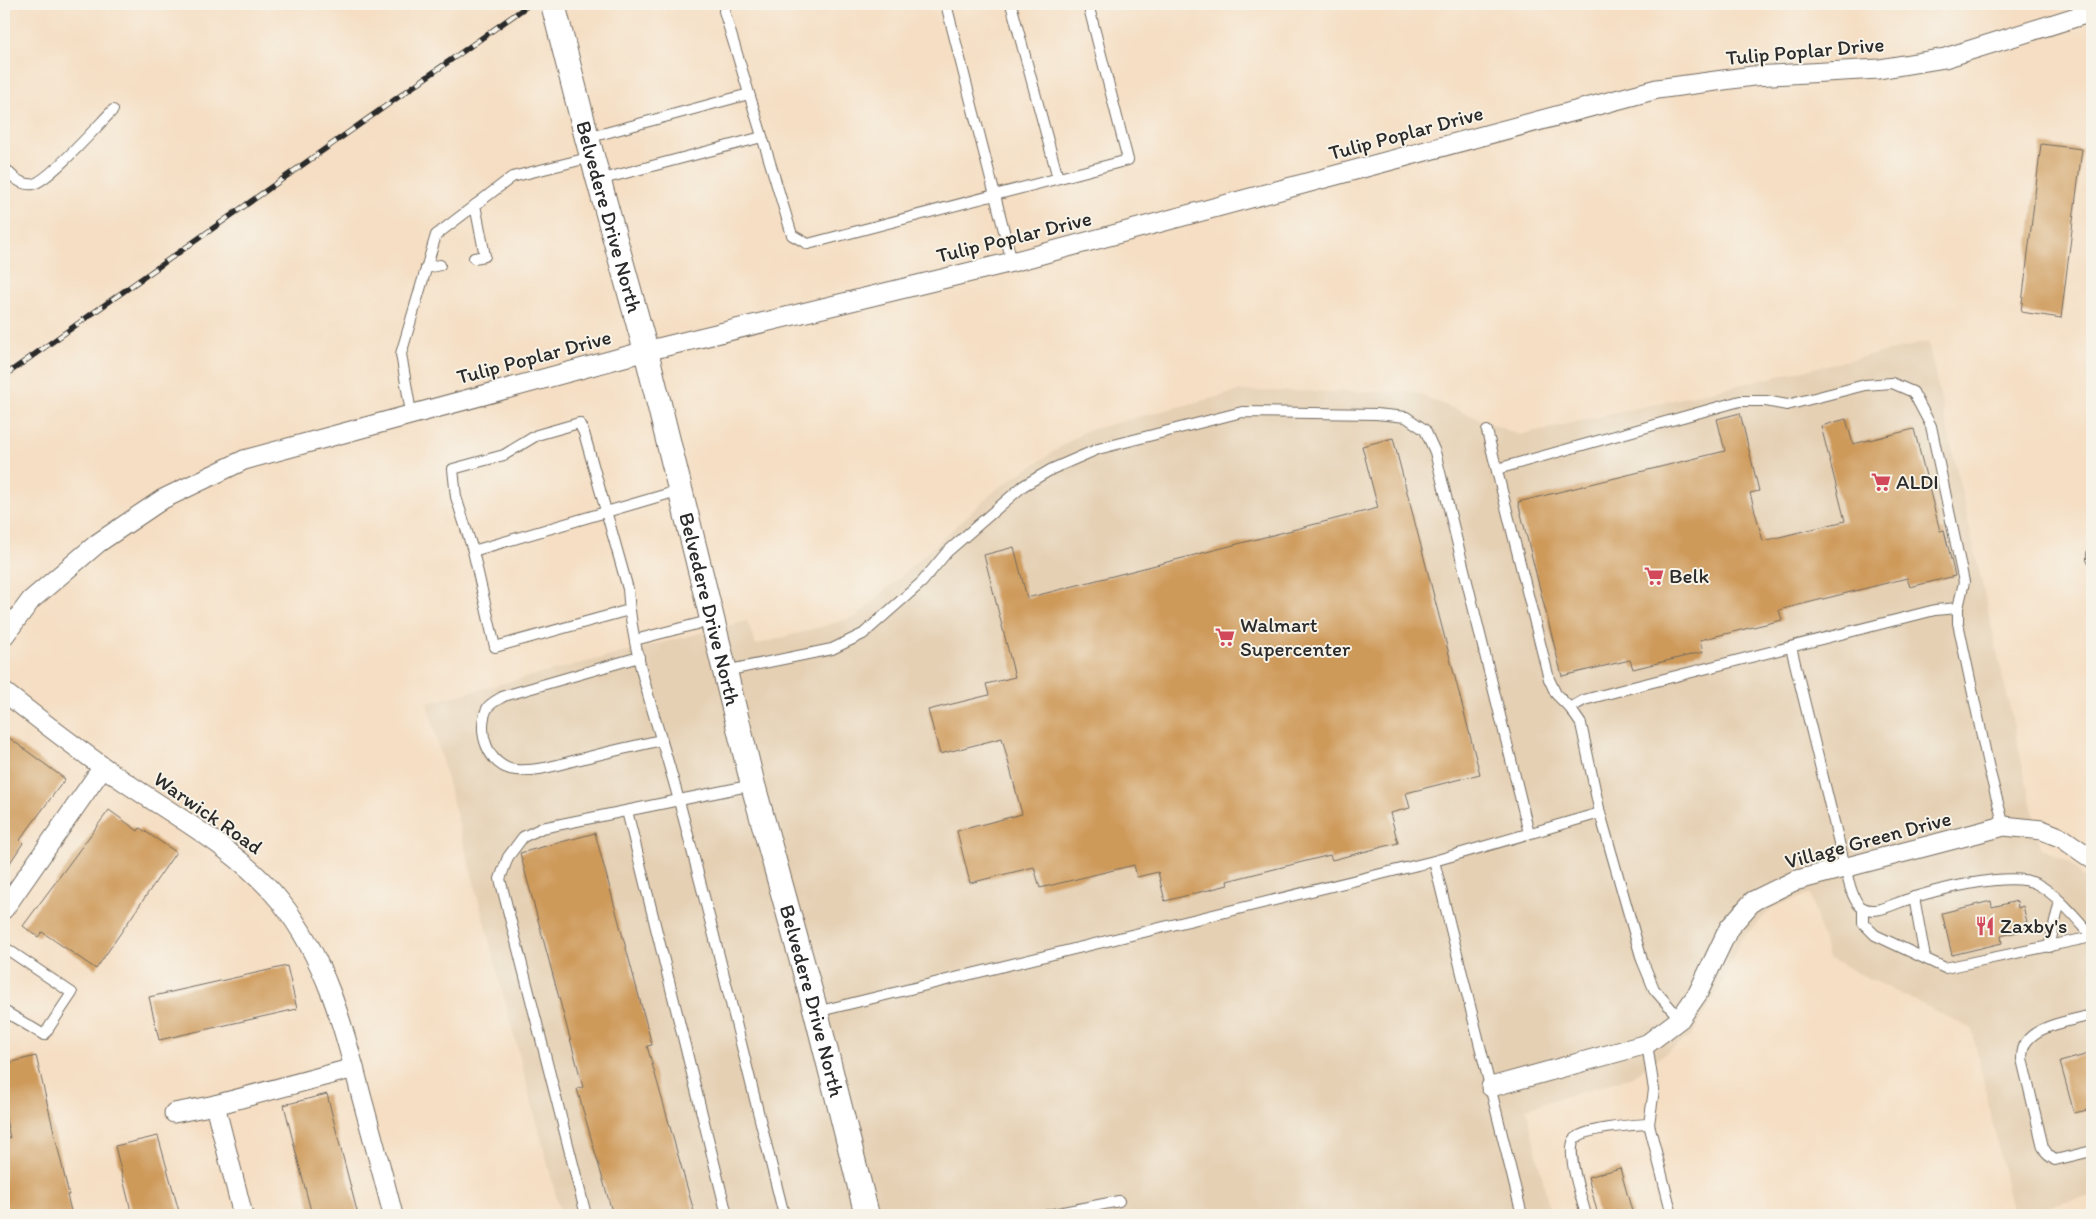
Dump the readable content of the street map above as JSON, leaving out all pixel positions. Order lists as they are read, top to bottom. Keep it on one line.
{"streets":{"street":["Tulip Poplar Drive","Belvedere Drive North","Warwick Road","Village Green Drive"]},"crossings":[["Tulip Poplar Drive","Belvedere Drive North"]],"places":{"supermarket":["ALDI","Belk","Walmart Supercenter"],"restaurant":["Zaxby's"]}}
